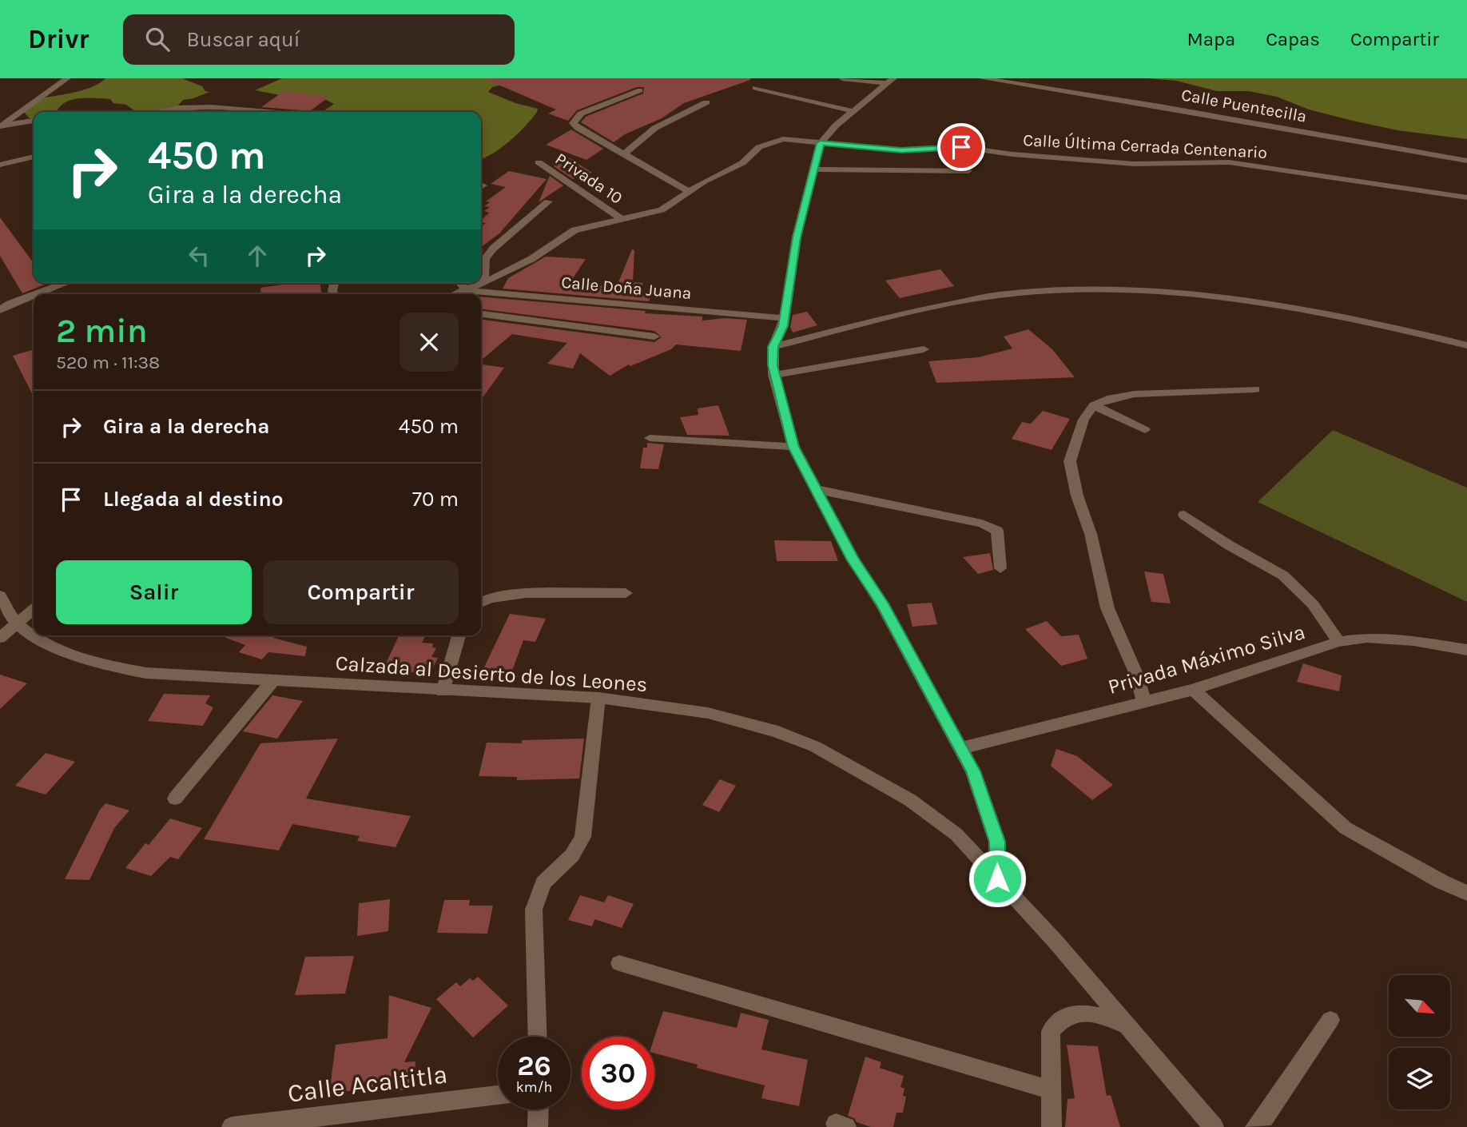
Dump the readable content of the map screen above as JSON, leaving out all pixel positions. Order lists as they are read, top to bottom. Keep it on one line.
{"streets":{"street":["Calle Puentecilla","Calle Última Cerrada Centenario","Privada 10","Calle Doña Juana","Privada Máximo Silva","Calzada al Desierto de los Leones","Calle Acaltitla"]},"crossings":[["Calle Última Cerrada Centenario","Privada 10"],["Calle Última Cerrada Centenario","Calle Doña Juana"]],"north":"bottom right","page":{"header":"Drivr","search":"Buscar aquí","nav":["Mapa","Capas","Compartir"],"turn":["450 m","Gira a la derecha"],"heading":["2 min","520 m · 11:38"],"list":[{"name":"Gira a la derecha","value":"450 m"},{"name":"Llegada al destino","value":"70 m"}],"buttons":["Salir","Compartir"],"speed":"26 km/h","limit":"30"}}
